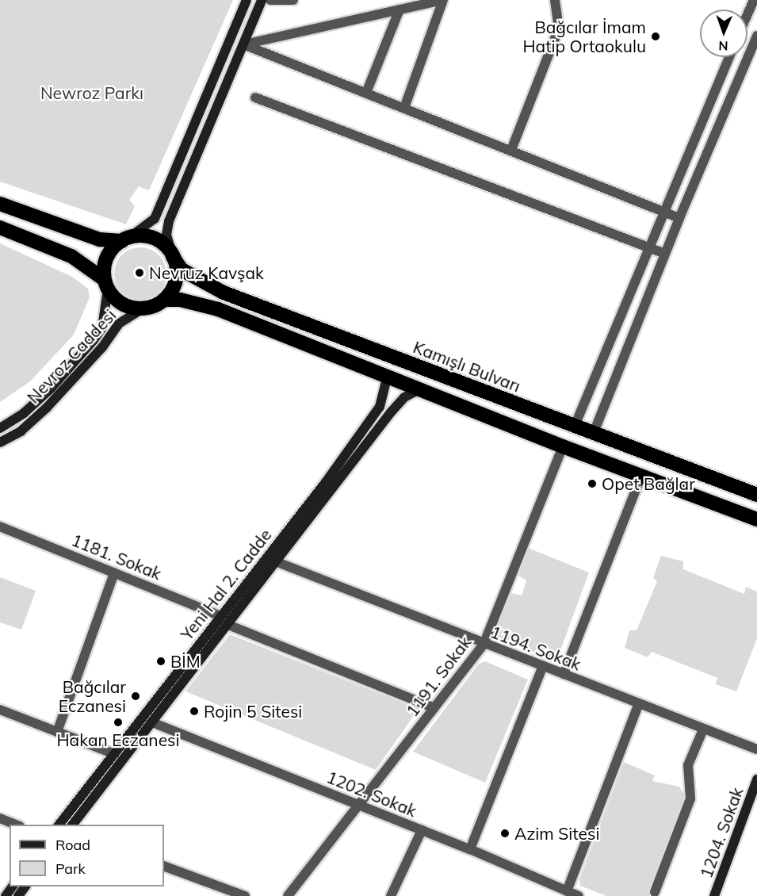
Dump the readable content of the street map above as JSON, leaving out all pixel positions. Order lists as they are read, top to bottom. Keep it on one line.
{"streets":{"highway":["Kamışlı Bulvarı"],"street":["Nevroz Caddesi","1181. Sokak","Yeni Hal 2. Cadde","1194. Sokak","1191. Sokak","1202. Sokak","1204. Sokak"]},"crossings":[["Nevroz Caddesi","Kamışlı Bulvarı"],["1181. Sokak","Yeni Hal 2. Cadde"],["1194. Sokak","1191. Sokak"],["1191. Sokak","1202. Sokak"]],"parks":["Newroz Parkı"],"places":["Bağcılar İmam Hatip Ortaokulu","Nevruz Kavşak","Opet Bağlar","BİM","Bağcılar Eczanesi","Rojin 5 Sitesi","Hakan Eczanesi","Azim Sitesi"],"legend":["Road","Park"],"north":"bottom"}
